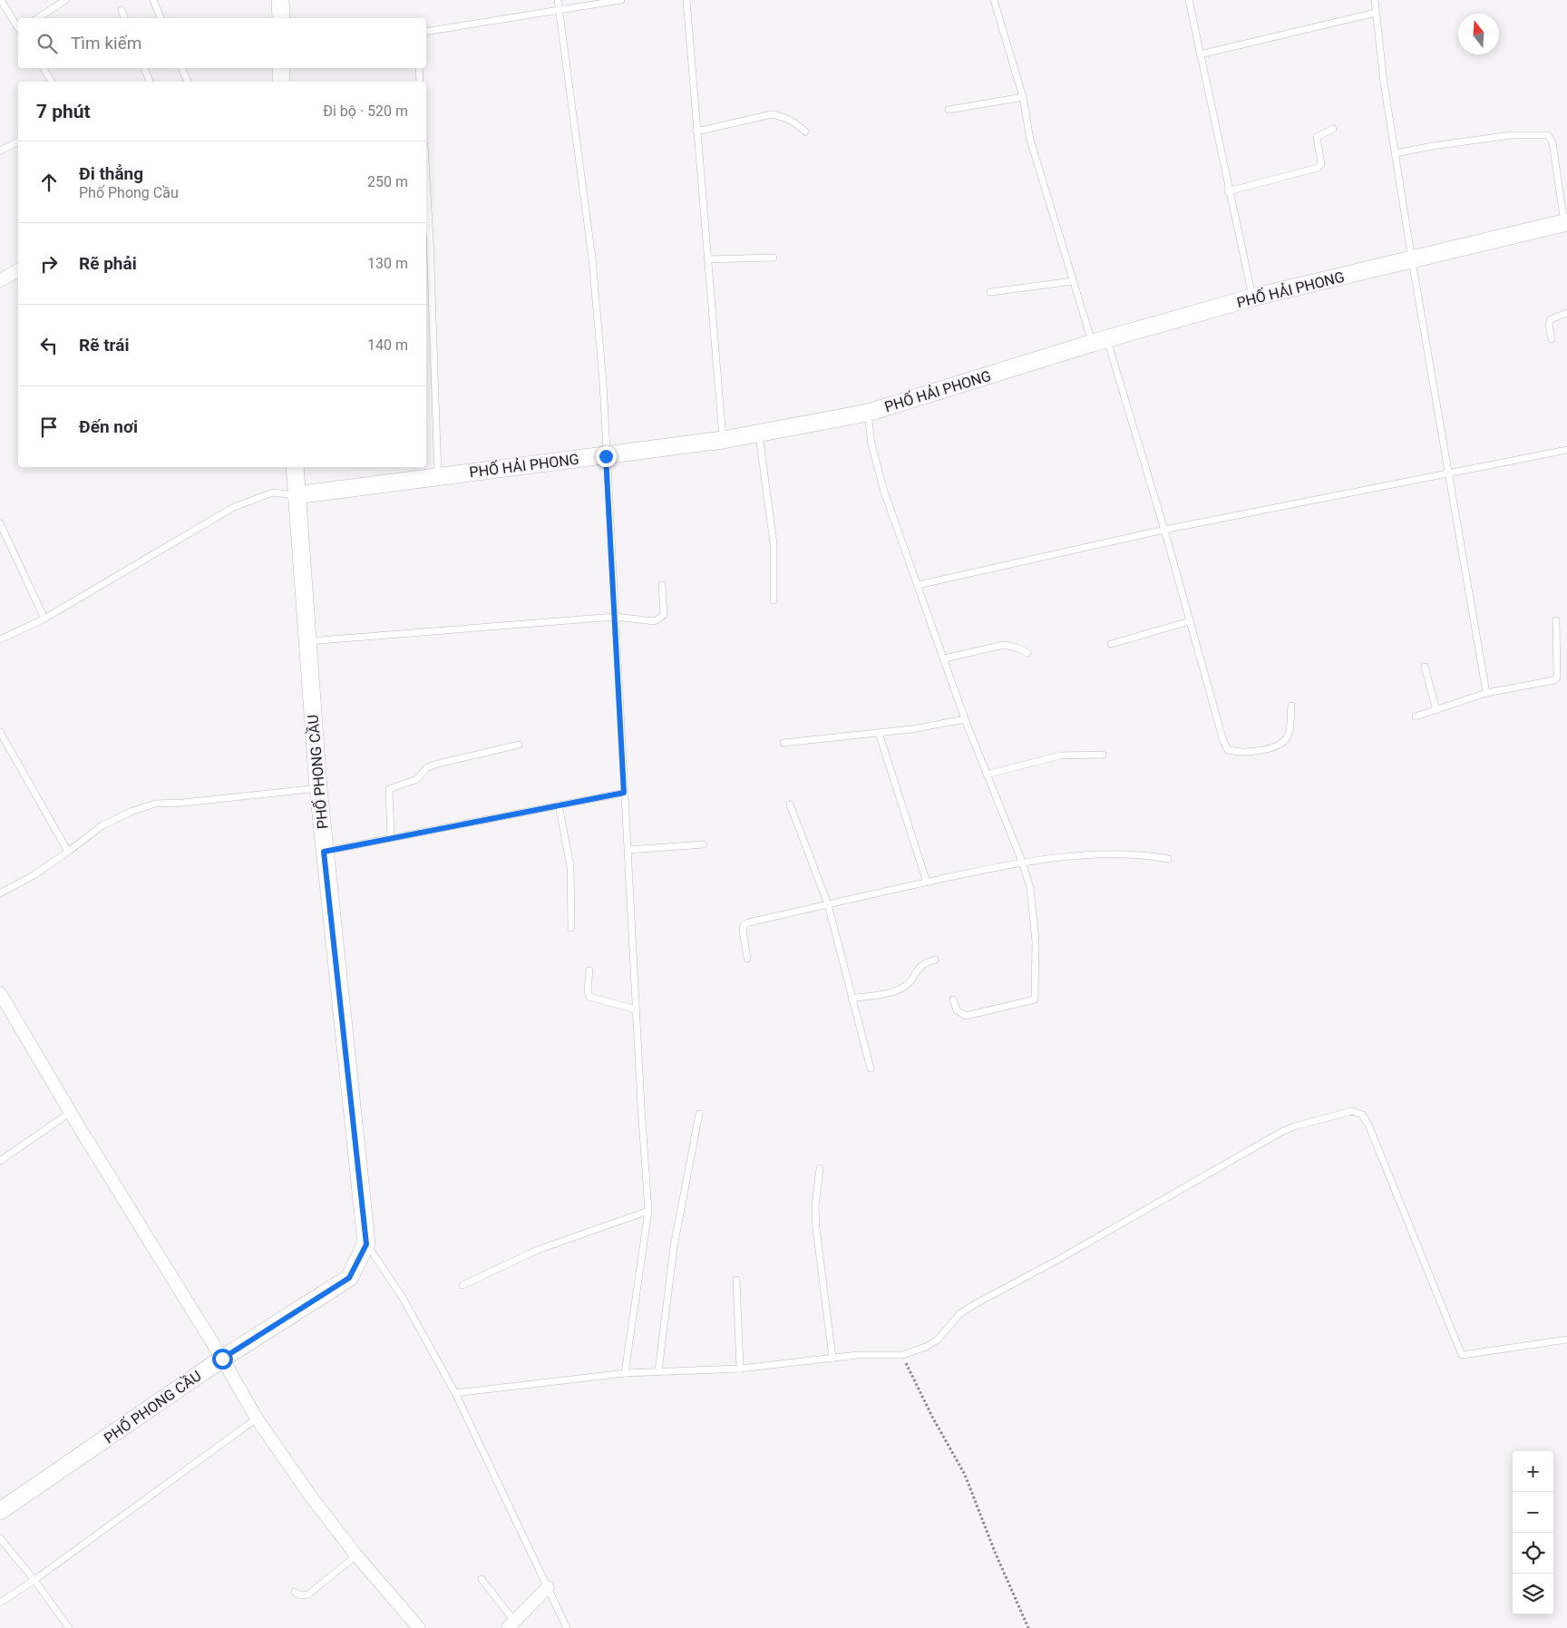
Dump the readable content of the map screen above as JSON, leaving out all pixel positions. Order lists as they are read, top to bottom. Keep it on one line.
{"streets":{"street":["PHỐ HẢI PHONG","PHỐ PHONG CẦU"]},"crossings":[["PHỐ HẢI PHONG","PHỐ PHONG CẦU"]],"north":"top","page":{"search":"Tìm kiếm","heading":["7 phút","Đi bộ · 520 m"],"list":[["Đi thẳng","Phố Phong Cầu","250 m"],["Rẽ phải","130 m"],["Rẽ trái","140 m"],"Đến nơi"],"map_buttons":["+","−"]}}
